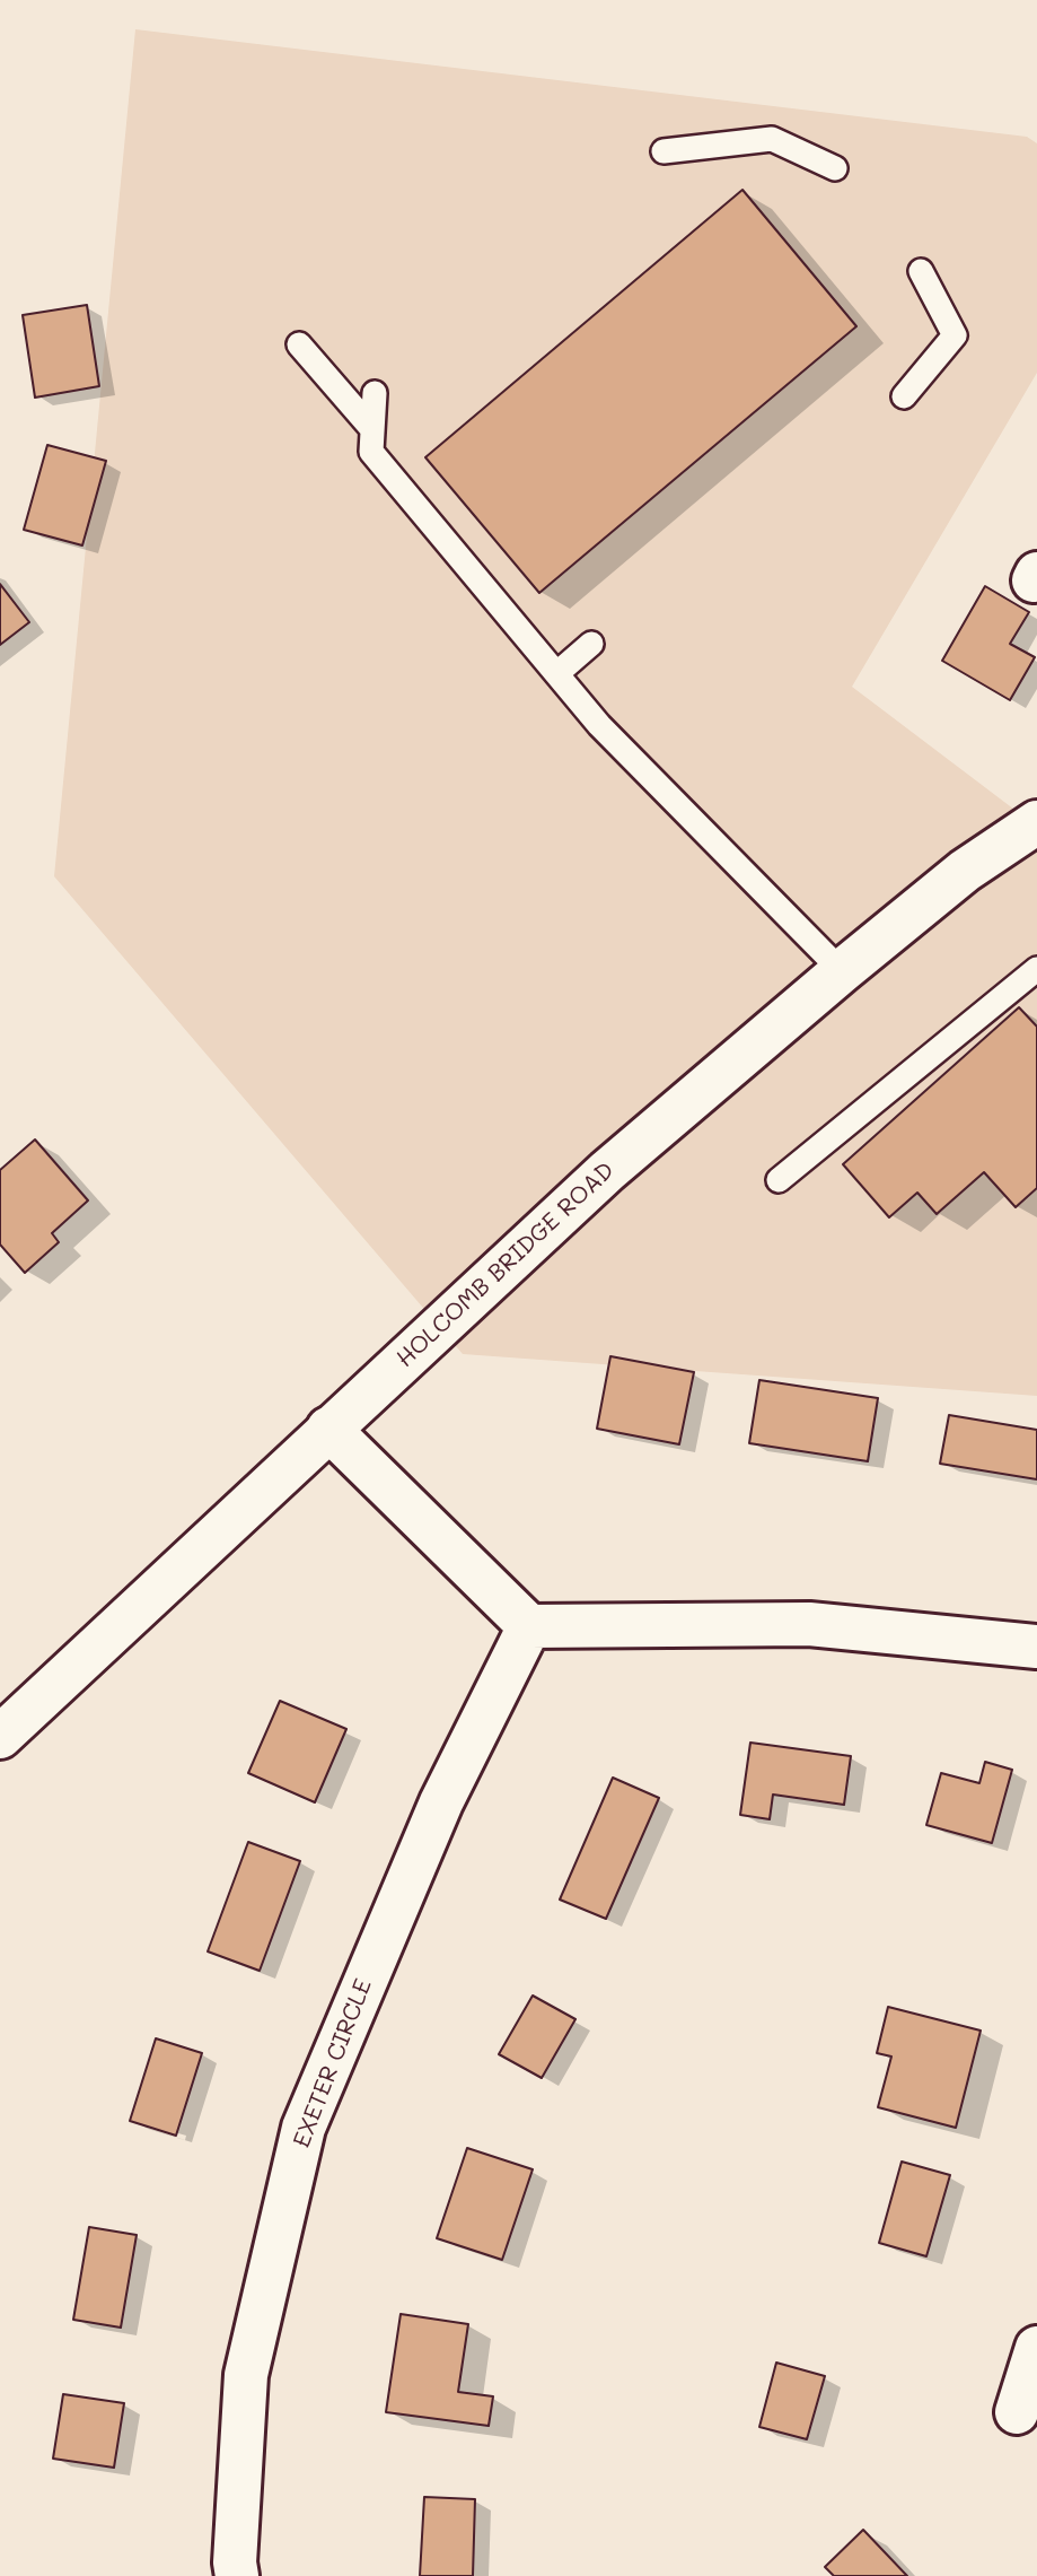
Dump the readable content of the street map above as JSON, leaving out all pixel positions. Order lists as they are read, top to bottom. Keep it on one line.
{"streets":{"street":["HOLCOMB BRIDGE ROAD","EXETER CIRCLE"]}}
